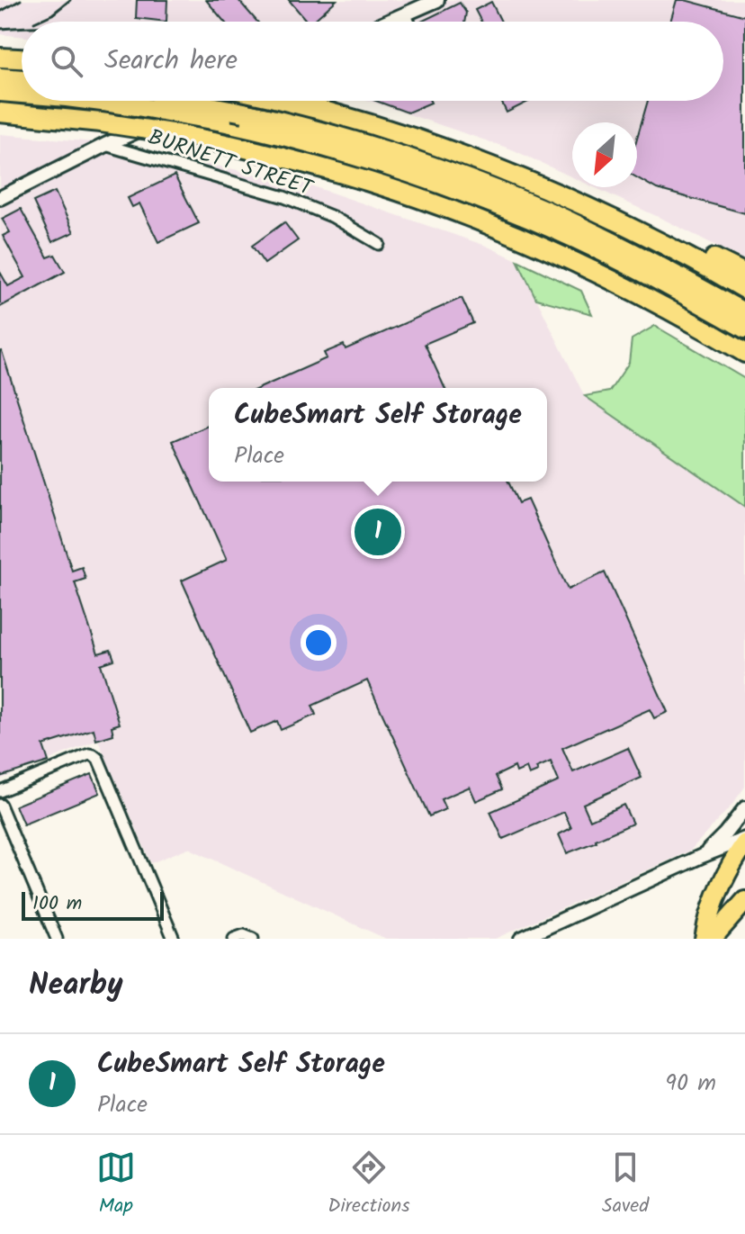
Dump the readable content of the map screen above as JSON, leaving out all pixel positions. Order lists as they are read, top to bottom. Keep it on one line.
{"streets":{"street":["BURNETT STREET"]},"scale_bar":"100 m","north":"bottom left","page":{"search":"Search here","popup":["CubeSmart Self Storage","Place"],"pins":"1","scale":"100 m","heading":"Nearby","list":[{"mark":"1","name":"CubeSmart Self Storage","note":"Place","value":"90 m"}],"nav":["Map","Directions","Saved"]}}
